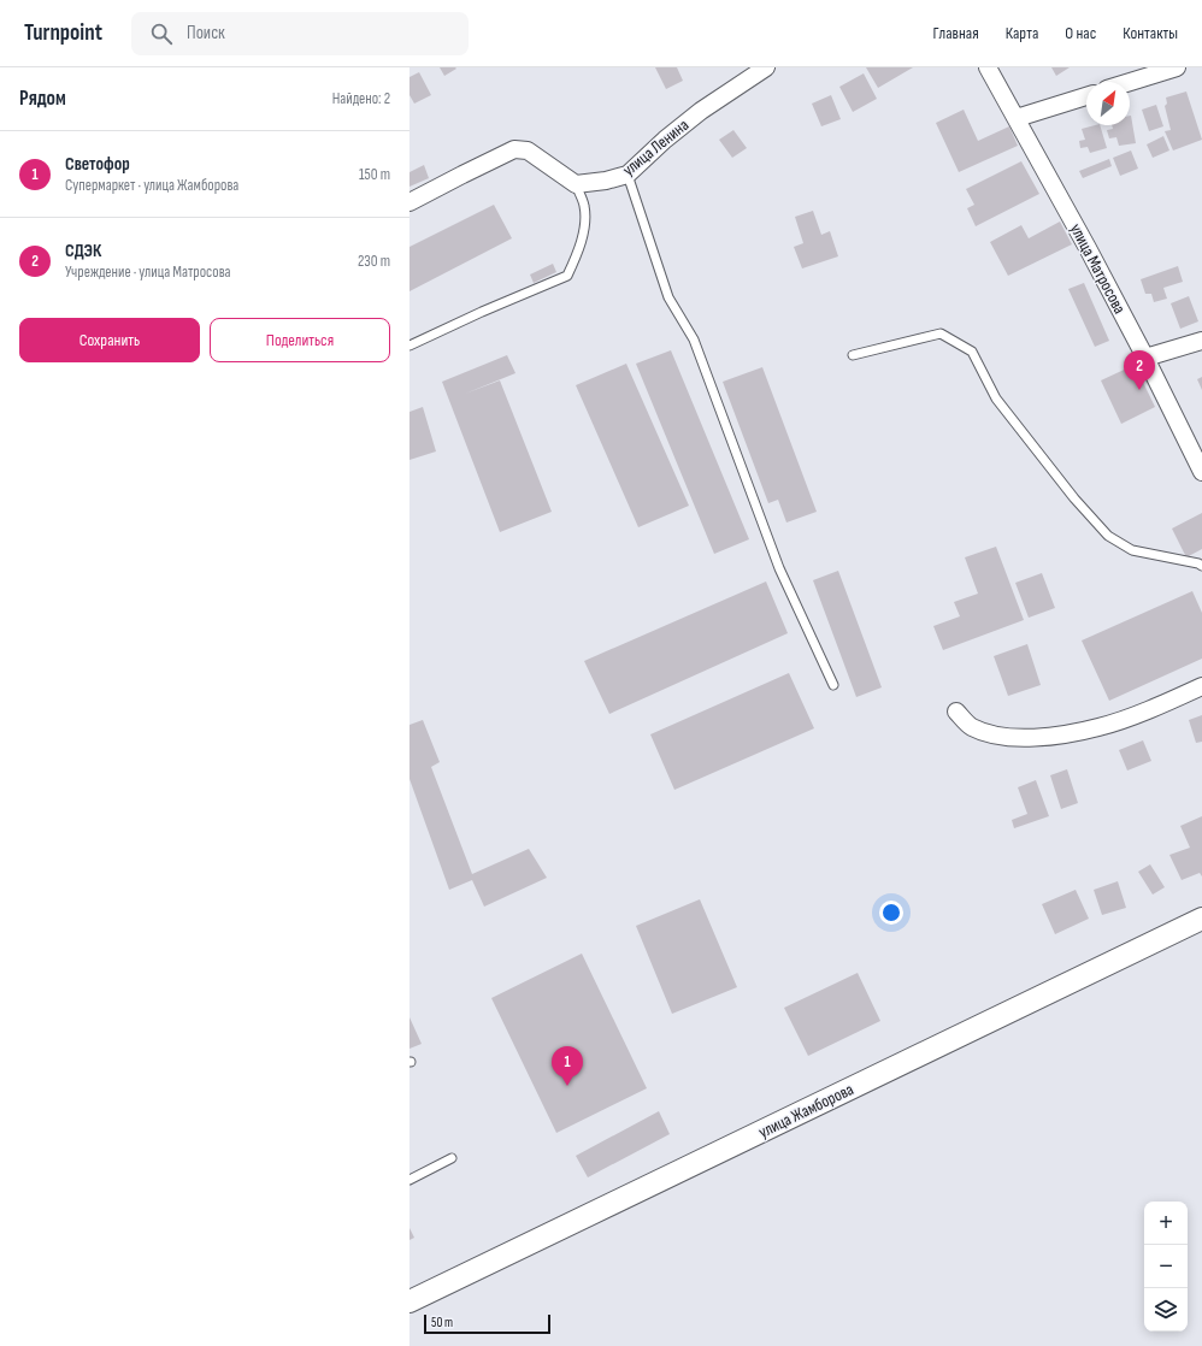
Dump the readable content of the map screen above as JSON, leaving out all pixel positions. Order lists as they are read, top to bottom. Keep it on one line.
{"streets":{"street":["улица Ленина","улица Матросова","улица Жамборова"]},"scale_bar":"50 m","north":"top right","page":{"header":"Turnpoint","search":"Поиск","nav":["Главная","Карта","О нас","Контакты"],"heading":["Рядом","Найдено: 2"],"list":[{"mark":"1","name":"Светофор","note":"Супермаркет · улица Жамборова","value":"150 m"},{"mark":"2","name":"СДЭК","note":"Учреждение · улица Матросова","value":"230 m"}],"buttons":["Сохранить","Поделиться"],"pins":["2","1"],"map_buttons":["+","−"],"scale":"50 m"}}
